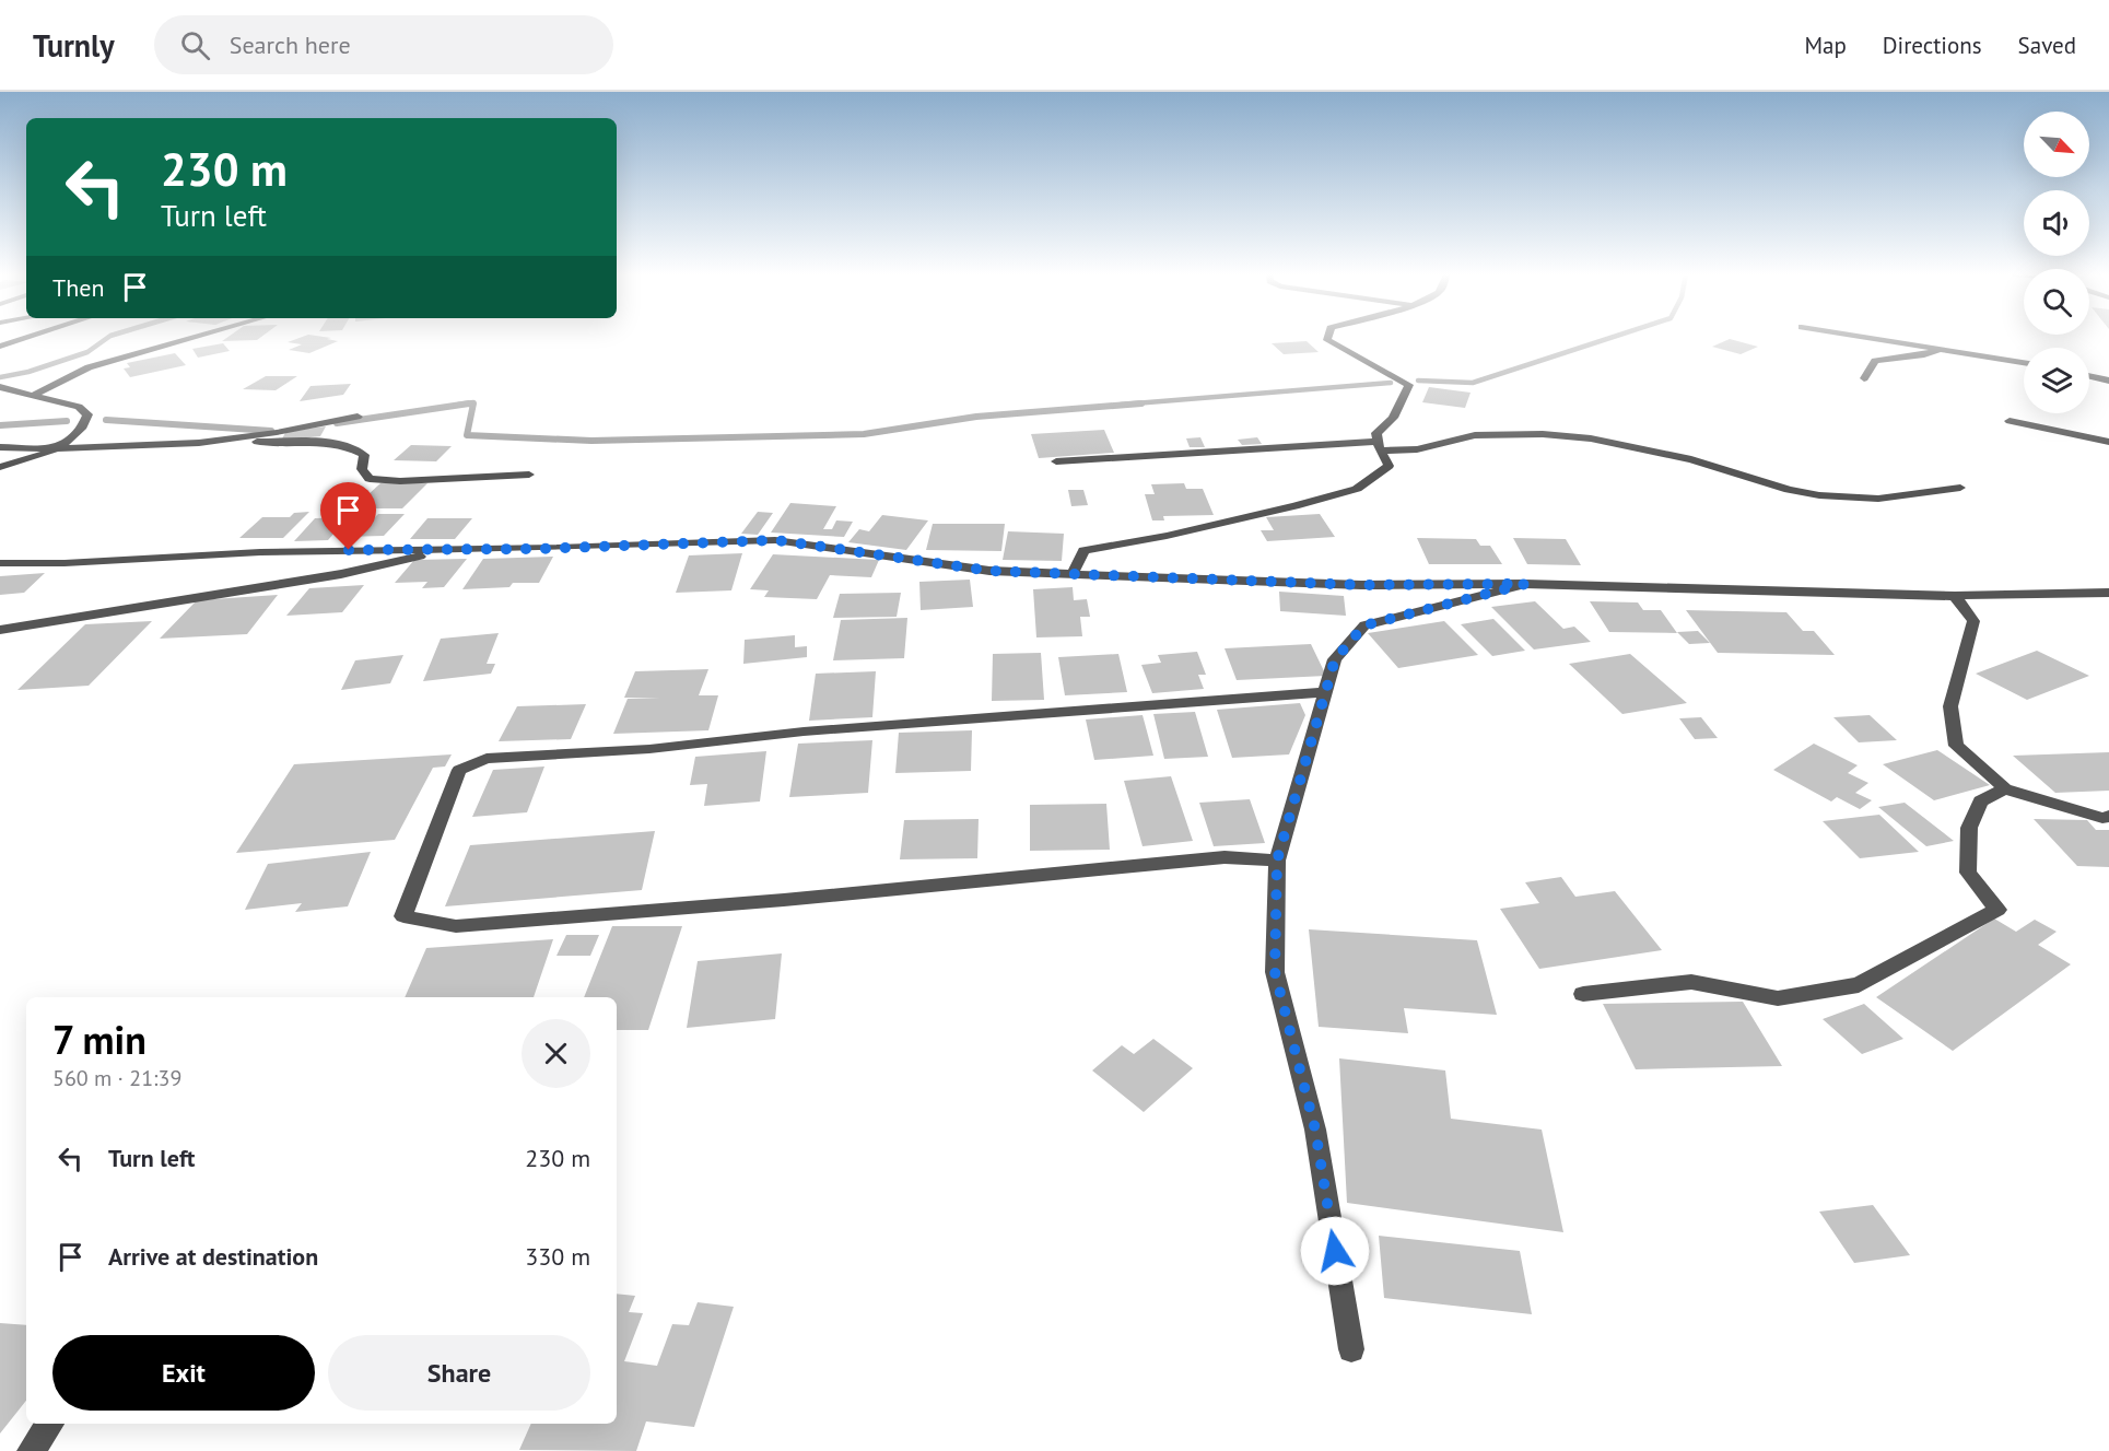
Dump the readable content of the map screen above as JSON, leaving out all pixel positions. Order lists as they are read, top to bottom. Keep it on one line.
{"north":"bottom right","page":{"header":"Turnly","search":"Search here","nav":["Map","Directions","Saved"],"turn":["230 m","Turn left"],"then":"Then","heading":["7 min","560 m · 21:39"],"list":[{"name":"Turn left","value":"230 m"},{"name":"Arrive at destination","value":"330 m"}],"buttons":["Exit","Share"]}}
